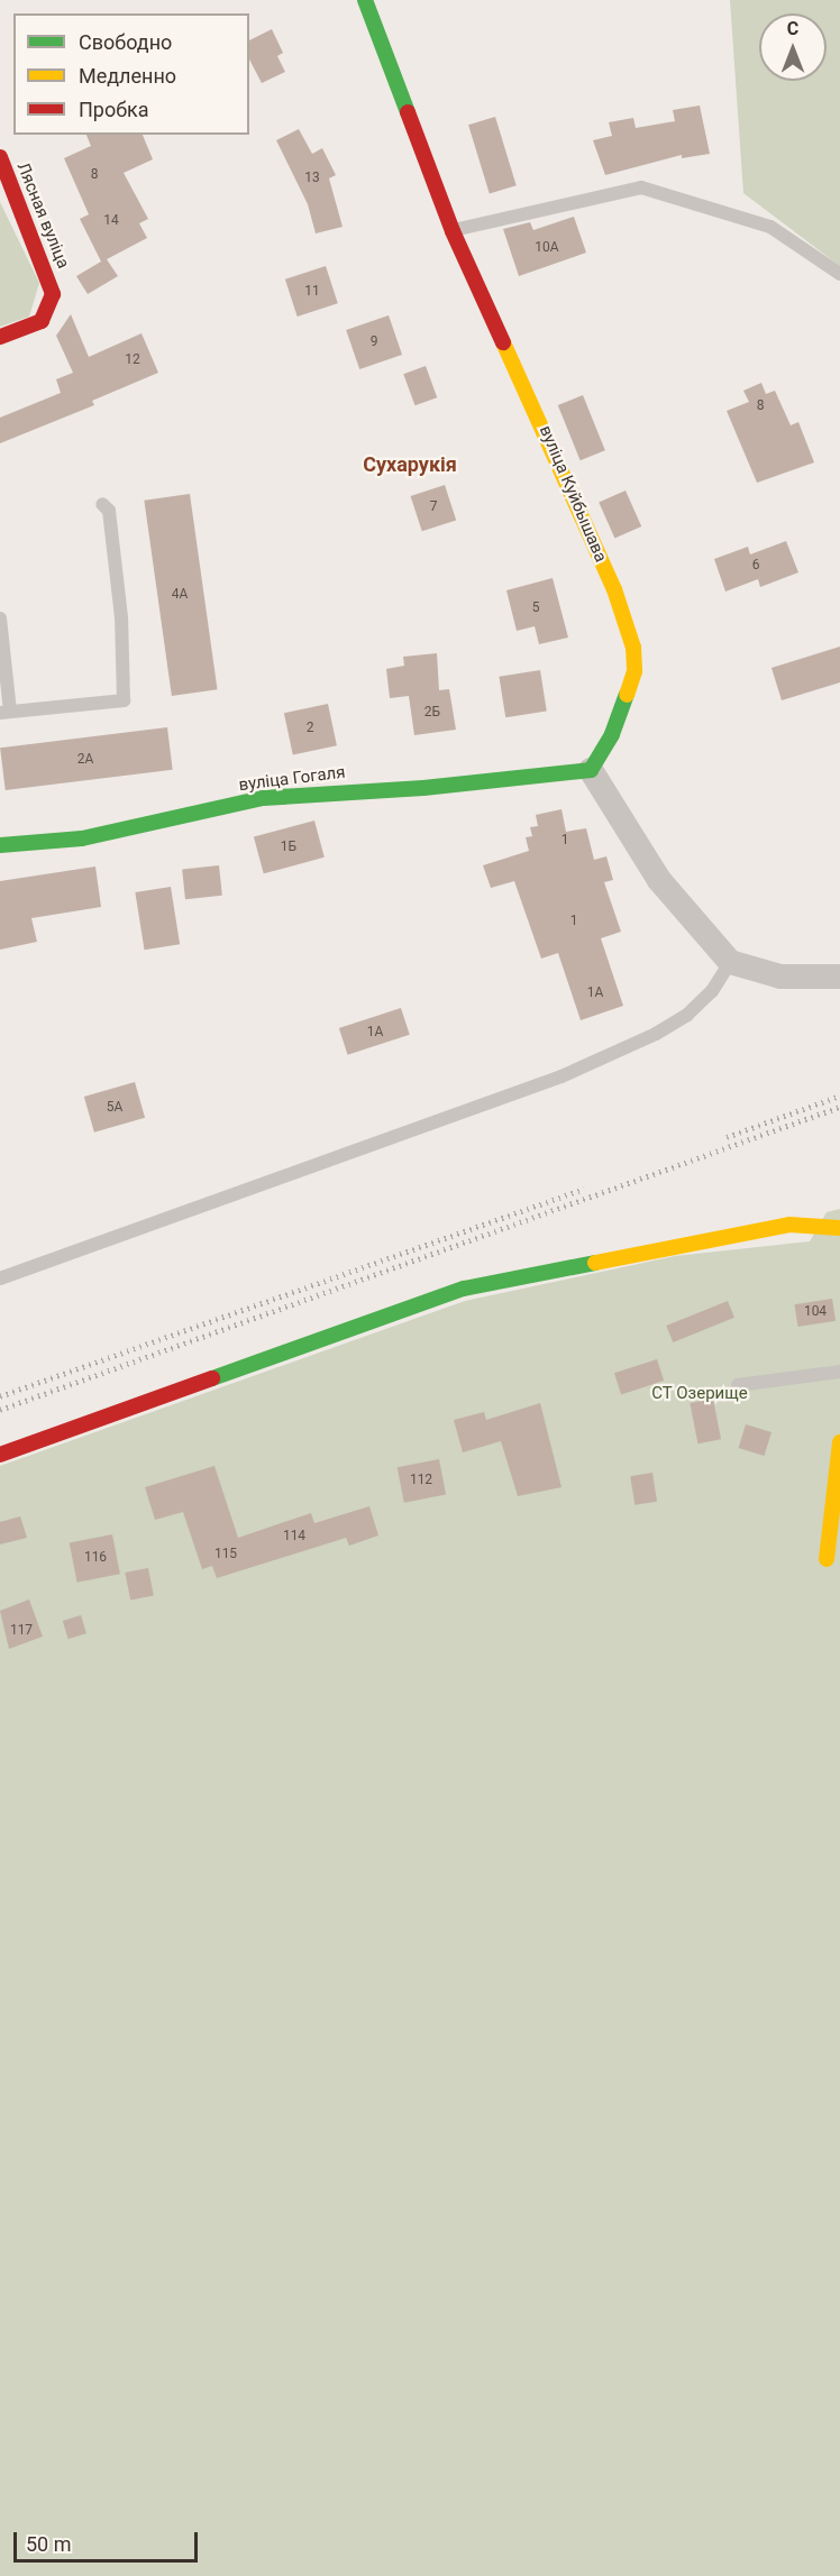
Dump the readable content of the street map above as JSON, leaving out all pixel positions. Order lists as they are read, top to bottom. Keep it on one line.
{"streets":{"street":["Лясная вуліца","вуліца Куйбышава","вуліца Гогаля"]},"crossings":[["вуліца Куйбышава","вуліца Гогаля"]],"districts":["Сухарукія"],"parks":["СТ Озерище"],"house_numbers":["8","13","14","10А","11","9","12","8","7","6","4А","5","2Б","2","2А","1","1Б","1","1А","1А","5А","104","112","114","115","116","117"],"legend":["Свободно","Медленно","Пробка"],"scale_bar":"50 m","north":"top"}
